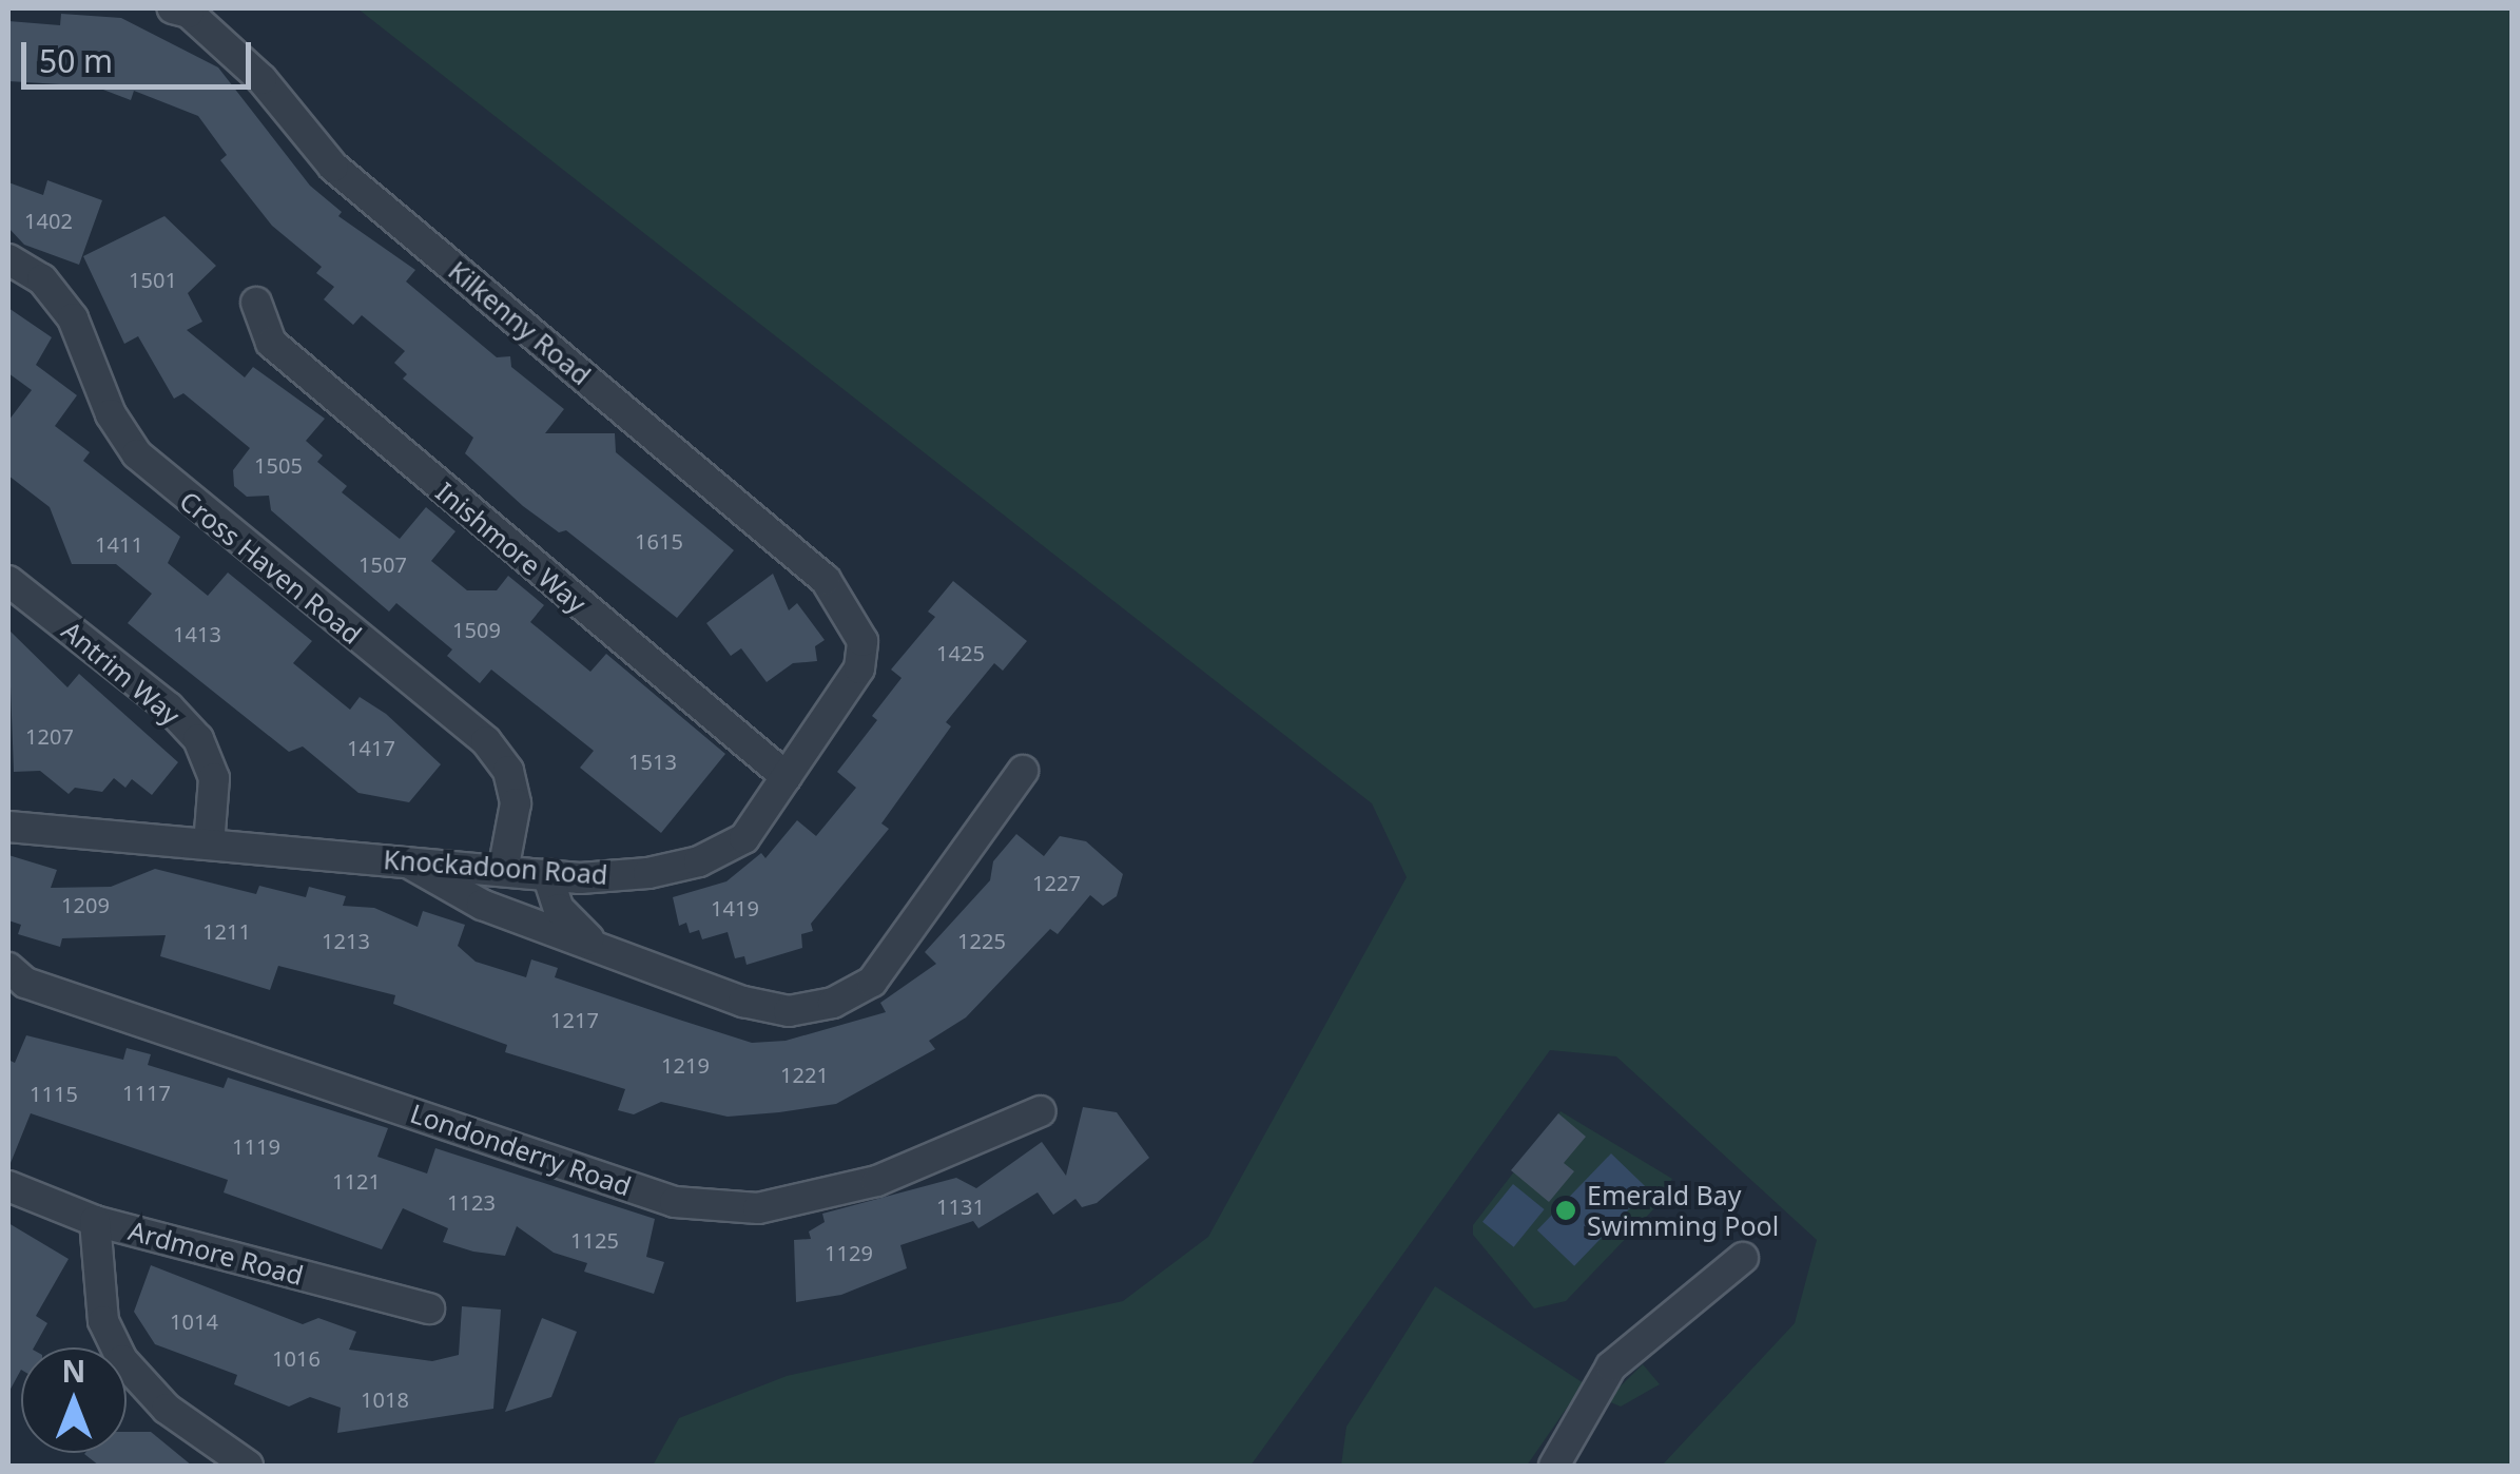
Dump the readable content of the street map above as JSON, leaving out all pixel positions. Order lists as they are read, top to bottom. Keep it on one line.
{"streets":{"street":["Kilkenny Road","Inishmore Way","Cross Haven Road","Antrim Way","Knockadoon Road","Londonderry Road","Ardmore Road"]},"crossings":[["Kilkenny Road","Knockadoon Road"],["Inishmore Way","Knockadoon Road"],["Cross Haven Road","Knockadoon Road"],["Antrim Way","Knockadoon Road"]],"places":["Emerald Bay Swimming Pool"],"house_numbers":["1402","1501","1505","1615","1411","1507","1509","1413","1425","1207","1417","1513","1227","1209","1419","1211","1213","1225","1217","1219","1221","1117","1115","1119","1121","1123","1131","1125","1129","1014","1016","1018"],"scale_bar":"50 m","north":"top"}
